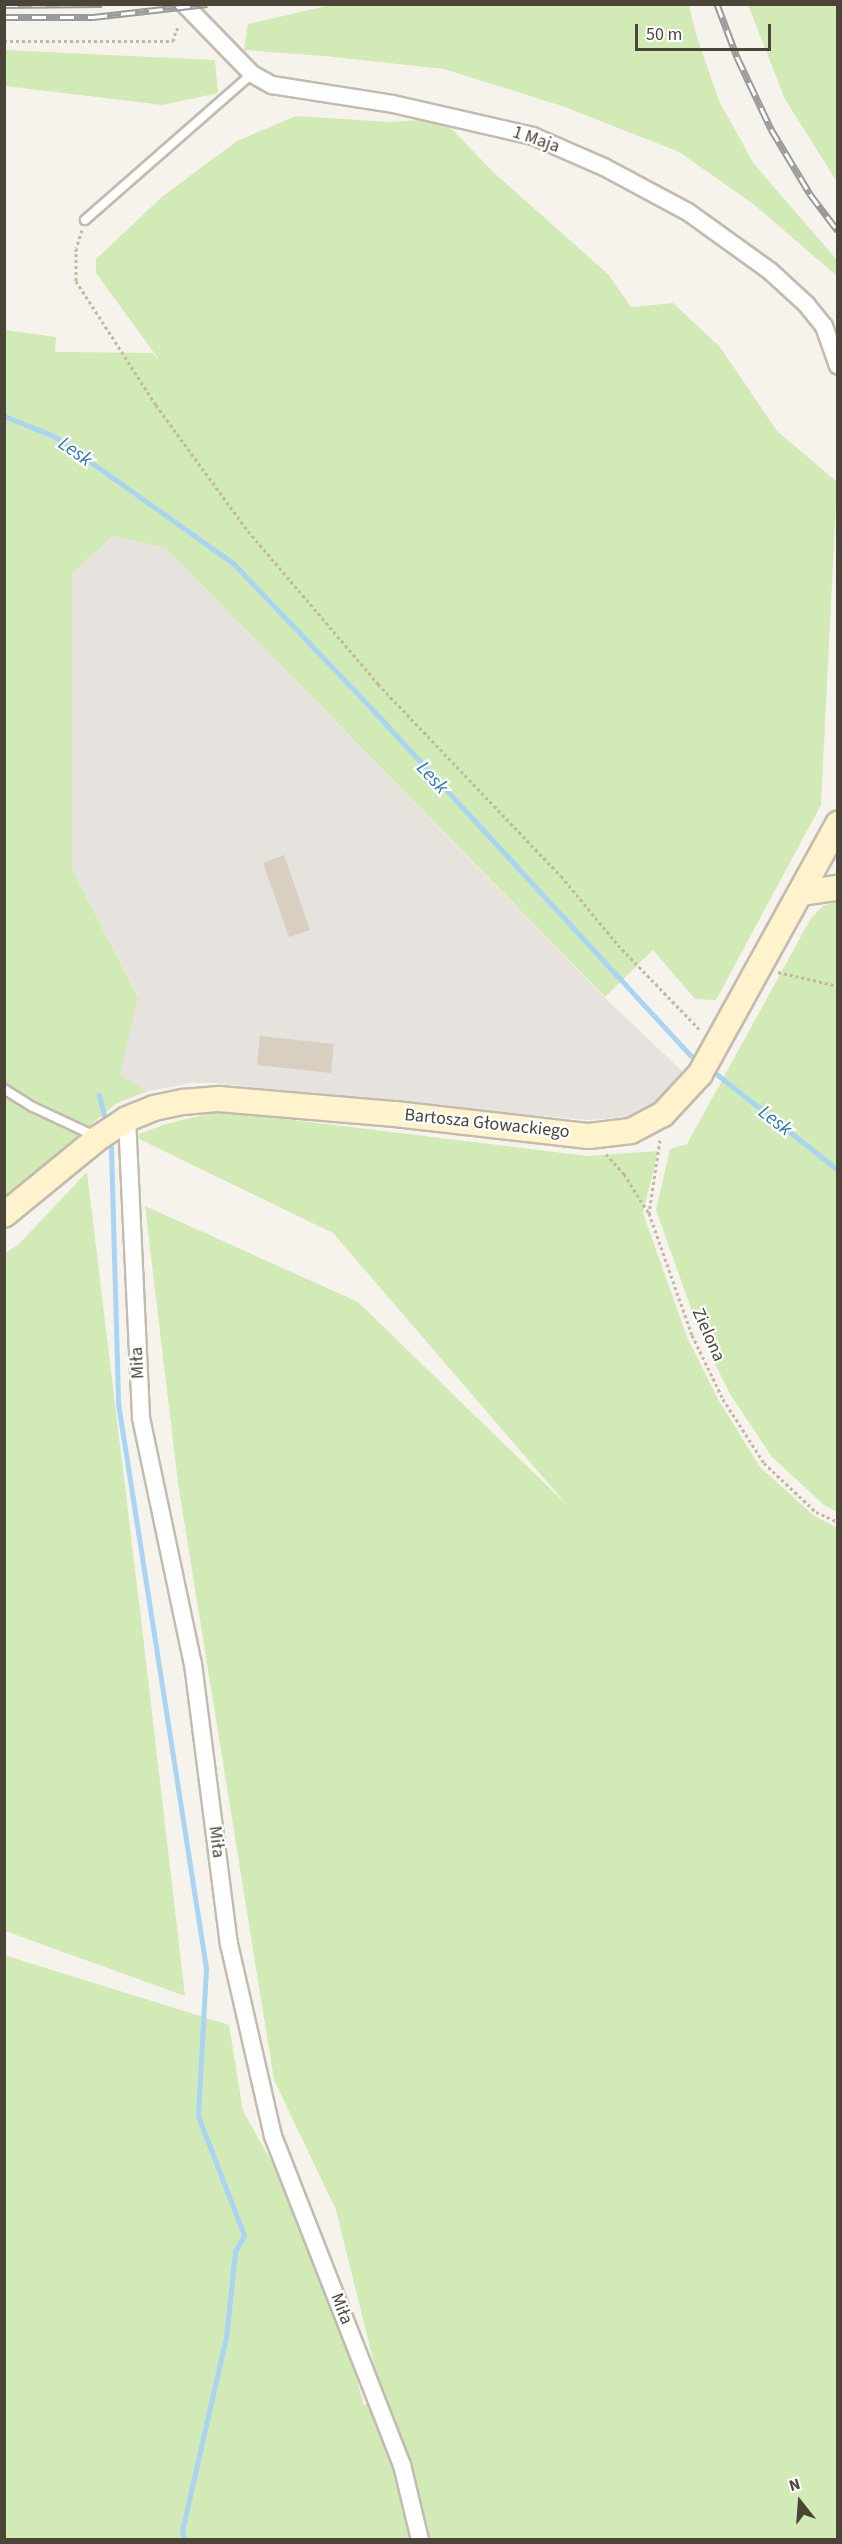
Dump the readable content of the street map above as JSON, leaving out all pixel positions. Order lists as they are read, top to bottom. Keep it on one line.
{"streets":{"street":["1 Maja","Bartosza Głowackiego","Miła"],"path":["Zielona"]},"crossings":[["Bartosza Głowackiego","Zielona"],["Bartosza Głowackiego","Miła"]],"water":["Lesk"],"scale_bar":"50 m","north":"top"}
